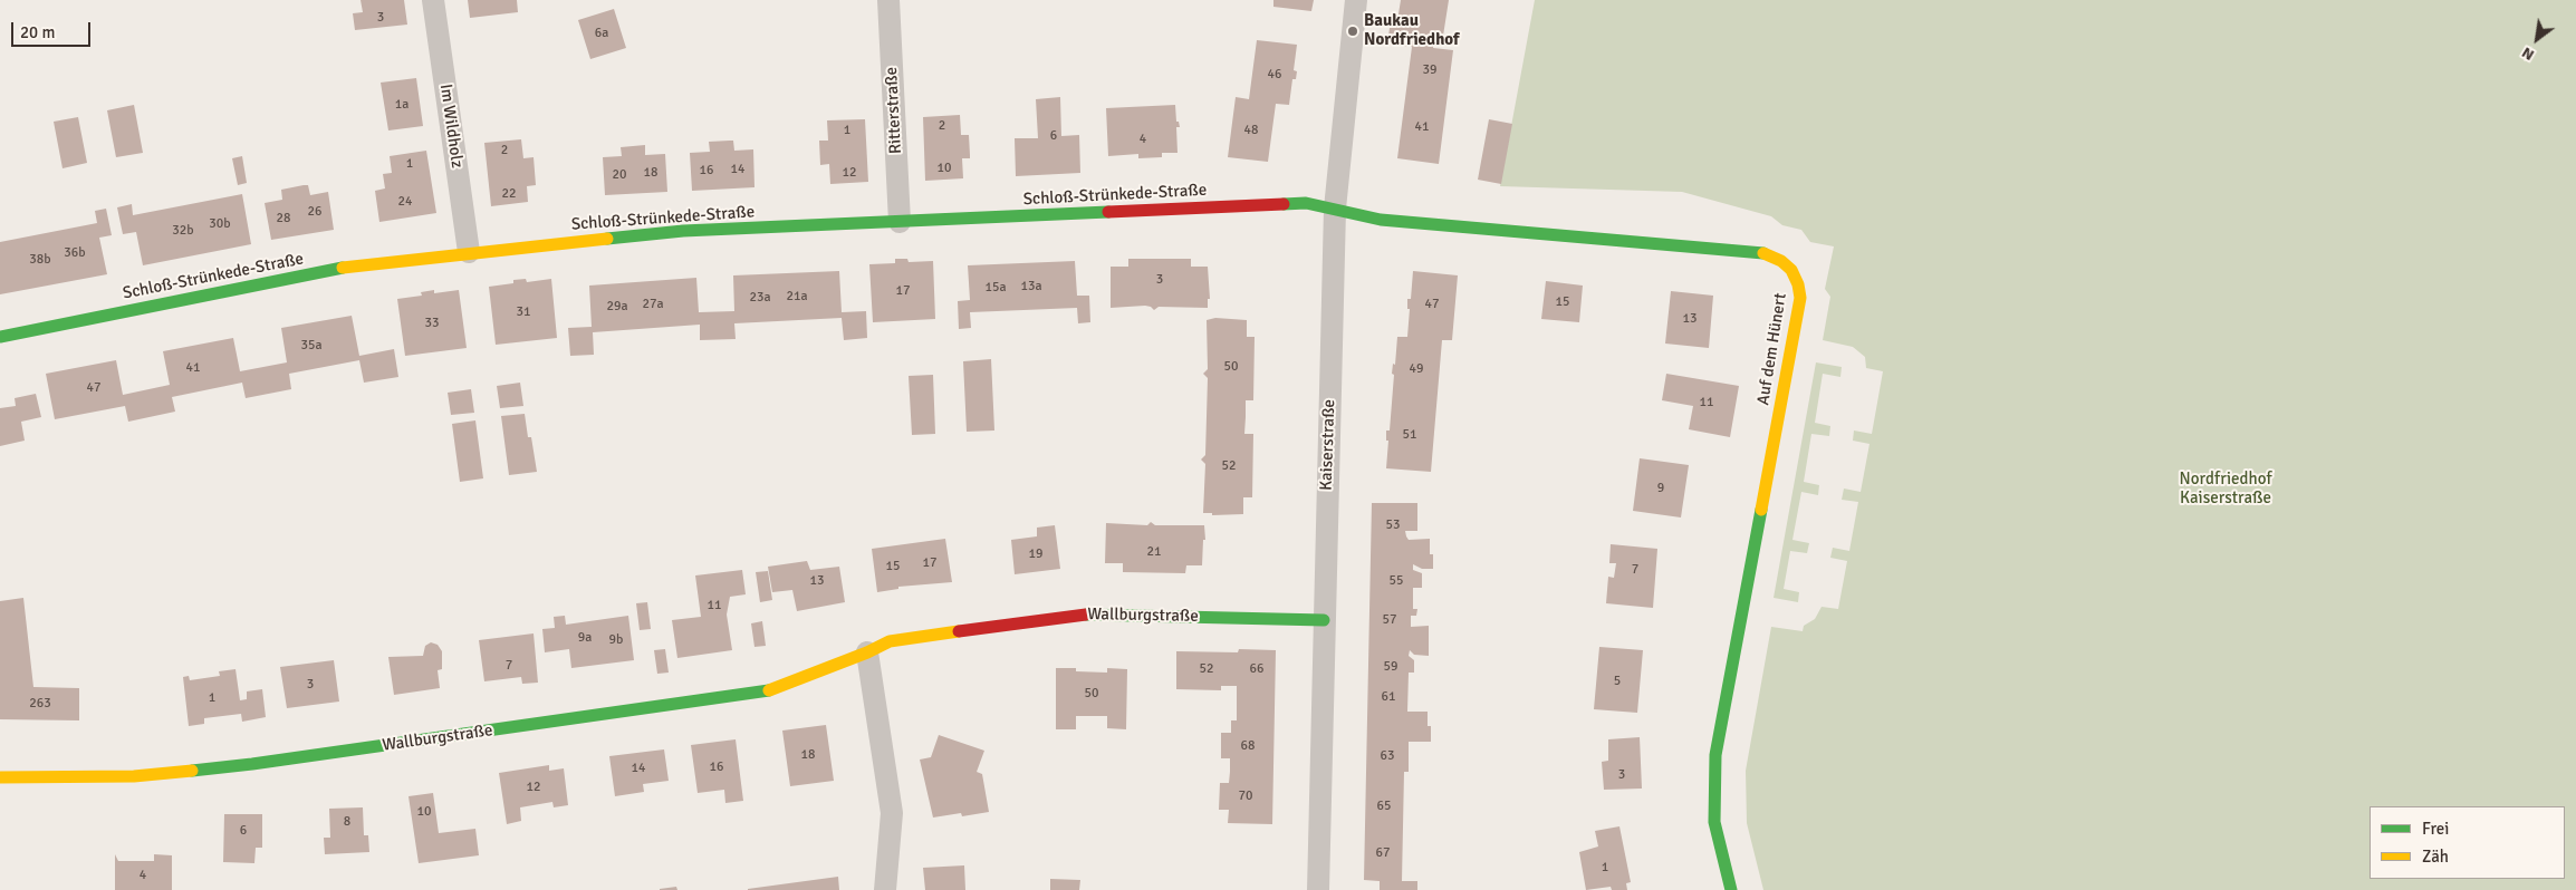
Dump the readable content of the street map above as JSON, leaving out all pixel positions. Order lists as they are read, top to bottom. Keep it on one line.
{"streets":{"street":["Ritterstraße","Im Wildholz","Schloß-Strünkede-Straße","Auf dem Hünert","Kaiserstraße","Wallburgstraße"]},"crossings":[["Ritterstraße","Schloß-Strünkede-Straße"],["Im Wildholz","Schloß-Strünkede-Straße"],["Schloß-Strünkede-Straße","Auf dem Hünert"],["Schloß-Strünkede-Straße","Kaiserstraße"],["Auf dem Hünert","Kaiserstraße"],["Kaiserstraße","Wallburgstraße"]],"parks":["Nordfriedhof Kaiserstraße"],"places":["Baukau Nordfriedhof"],"house_numbers":["3","6a","39","46","1a","2","41","1","48","6","4","2","1","10","14","16","18","12","20","22","24","26","28","30b","32b","36b","38b","3","13a","15a","17","21a","23a","15","27a","47","29a","31","13","33","35a","50","41","49","47","11","51","52","9","53","21","19","17","15","7","13","55","11","57","9a","9b","7","59","52","66","5","3","50","61","1","263","68","18","63","16","14","3","12","70","65","10","8","6","67","1","4"],"legend":["Frei","Zäh"],"scale_bar":"20 m","north":"bottom left"}
